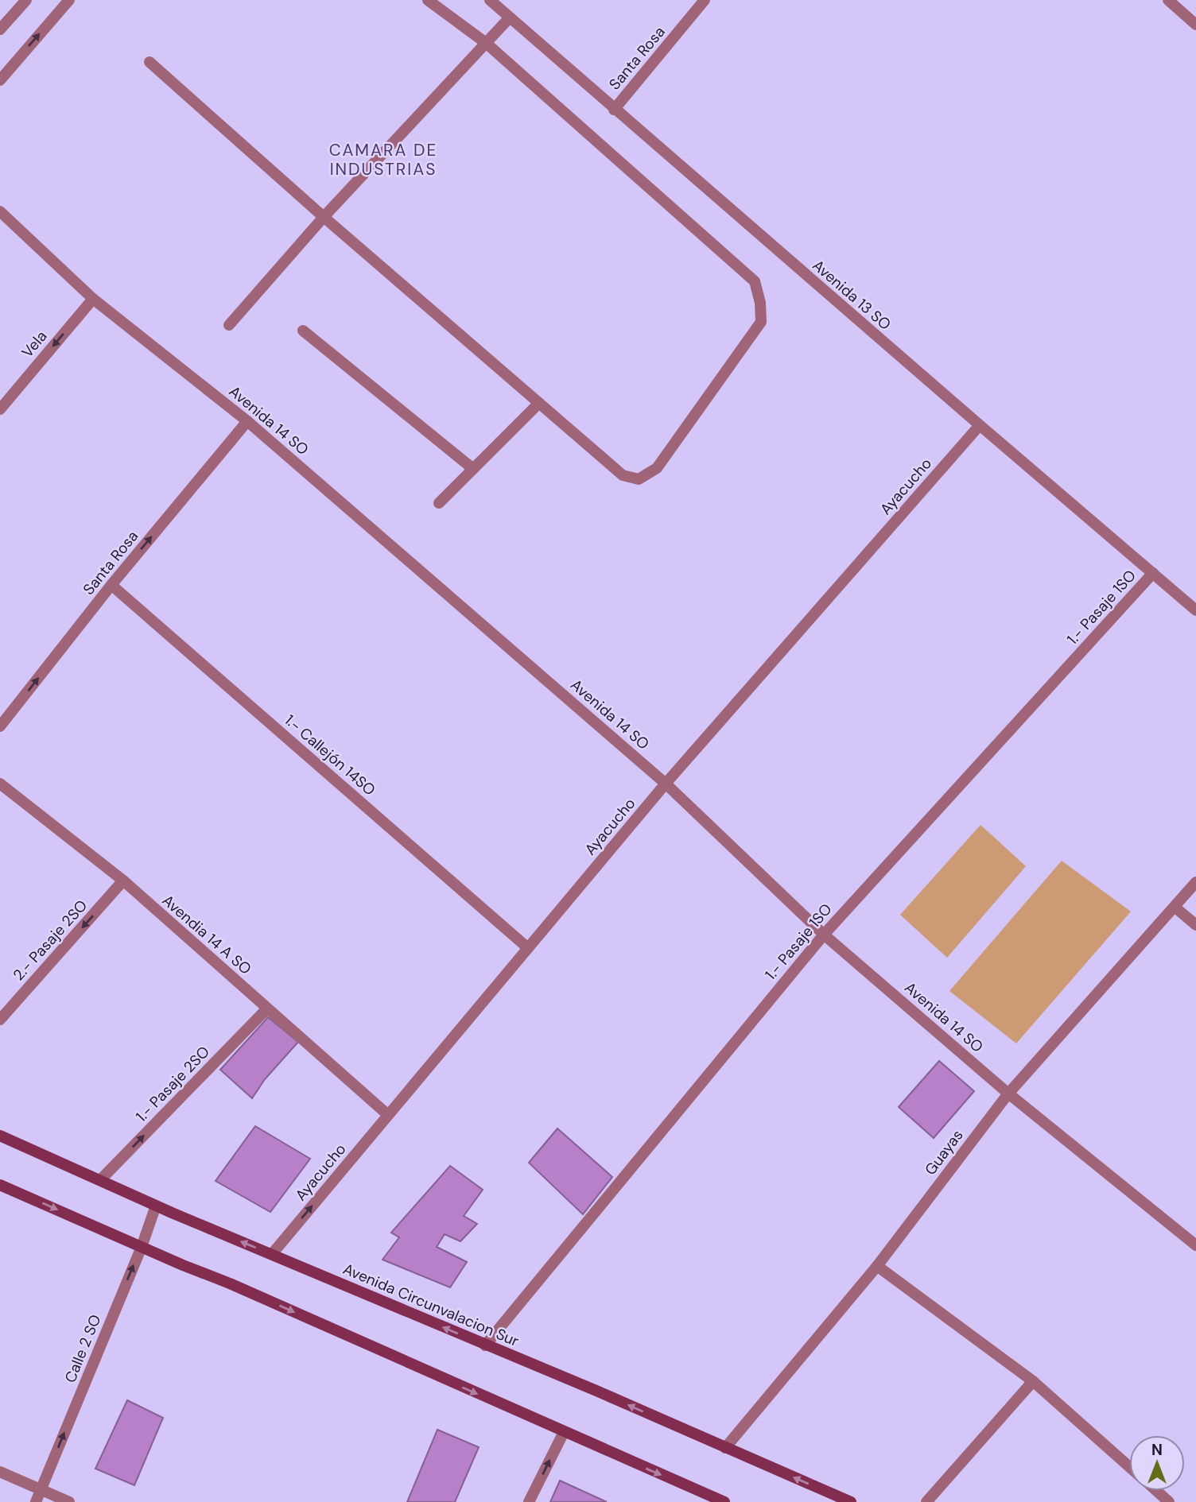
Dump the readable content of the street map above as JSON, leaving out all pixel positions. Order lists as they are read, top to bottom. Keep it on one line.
{"streets":{"main road":["Avenida Circunvalacion Sur"],"street":["Santa Rosa","Avenida 13 SO","Vela","Avenida 14 SO","Ayacucho","1.- Pasaje 1SO","1.- Callejón 14SO","Avendia 14 A SO","2.- Pasaje 2SO","1.- Pasaje 2SO","Guayas","Calle 2 SO"]},"crossings":[["Santa Rosa","Avenida 13 SO"],["Santa Rosa","Avenida 14 SO"],["Santa Rosa","1.- Callejón 14SO"],["Avenida 13 SO","Ayacucho"],["Avenida 13 SO","1.- Pasaje 1SO"],["Vela","Avenida 14 SO"],["Avenida 14 SO","Ayacucho"],["Avenida 14 SO","1.- Pasaje 1SO"],["Avenida 14 SO","Guayas"],["Ayacucho","1.- Callejón 14SO"],["Ayacucho","Avendia 14 A SO"],["Ayacucho","Avenida Circunvalacion Sur"],["1.- Pasaje 1SO","Avenida Circunvalacion Sur"],["Avendia 14 A SO","2.- Pasaje 2SO"],["Avendia 14 A SO","1.- Pasaje 2SO"],["1.- Pasaje 2SO","Avenida Circunvalacion Sur"],["Guayas","Avenida Circunvalacion Sur"],["Avenida Circunvalacion Sur","Calle 2 SO"]],"one_way":["Santa Rosa","Vela","2.- Pasaje 2SO","1.- Pasaje 2SO","Calle 2 SO"],"districts":["CAMARA DE INDUSTRIAS"],"north":"top"}
